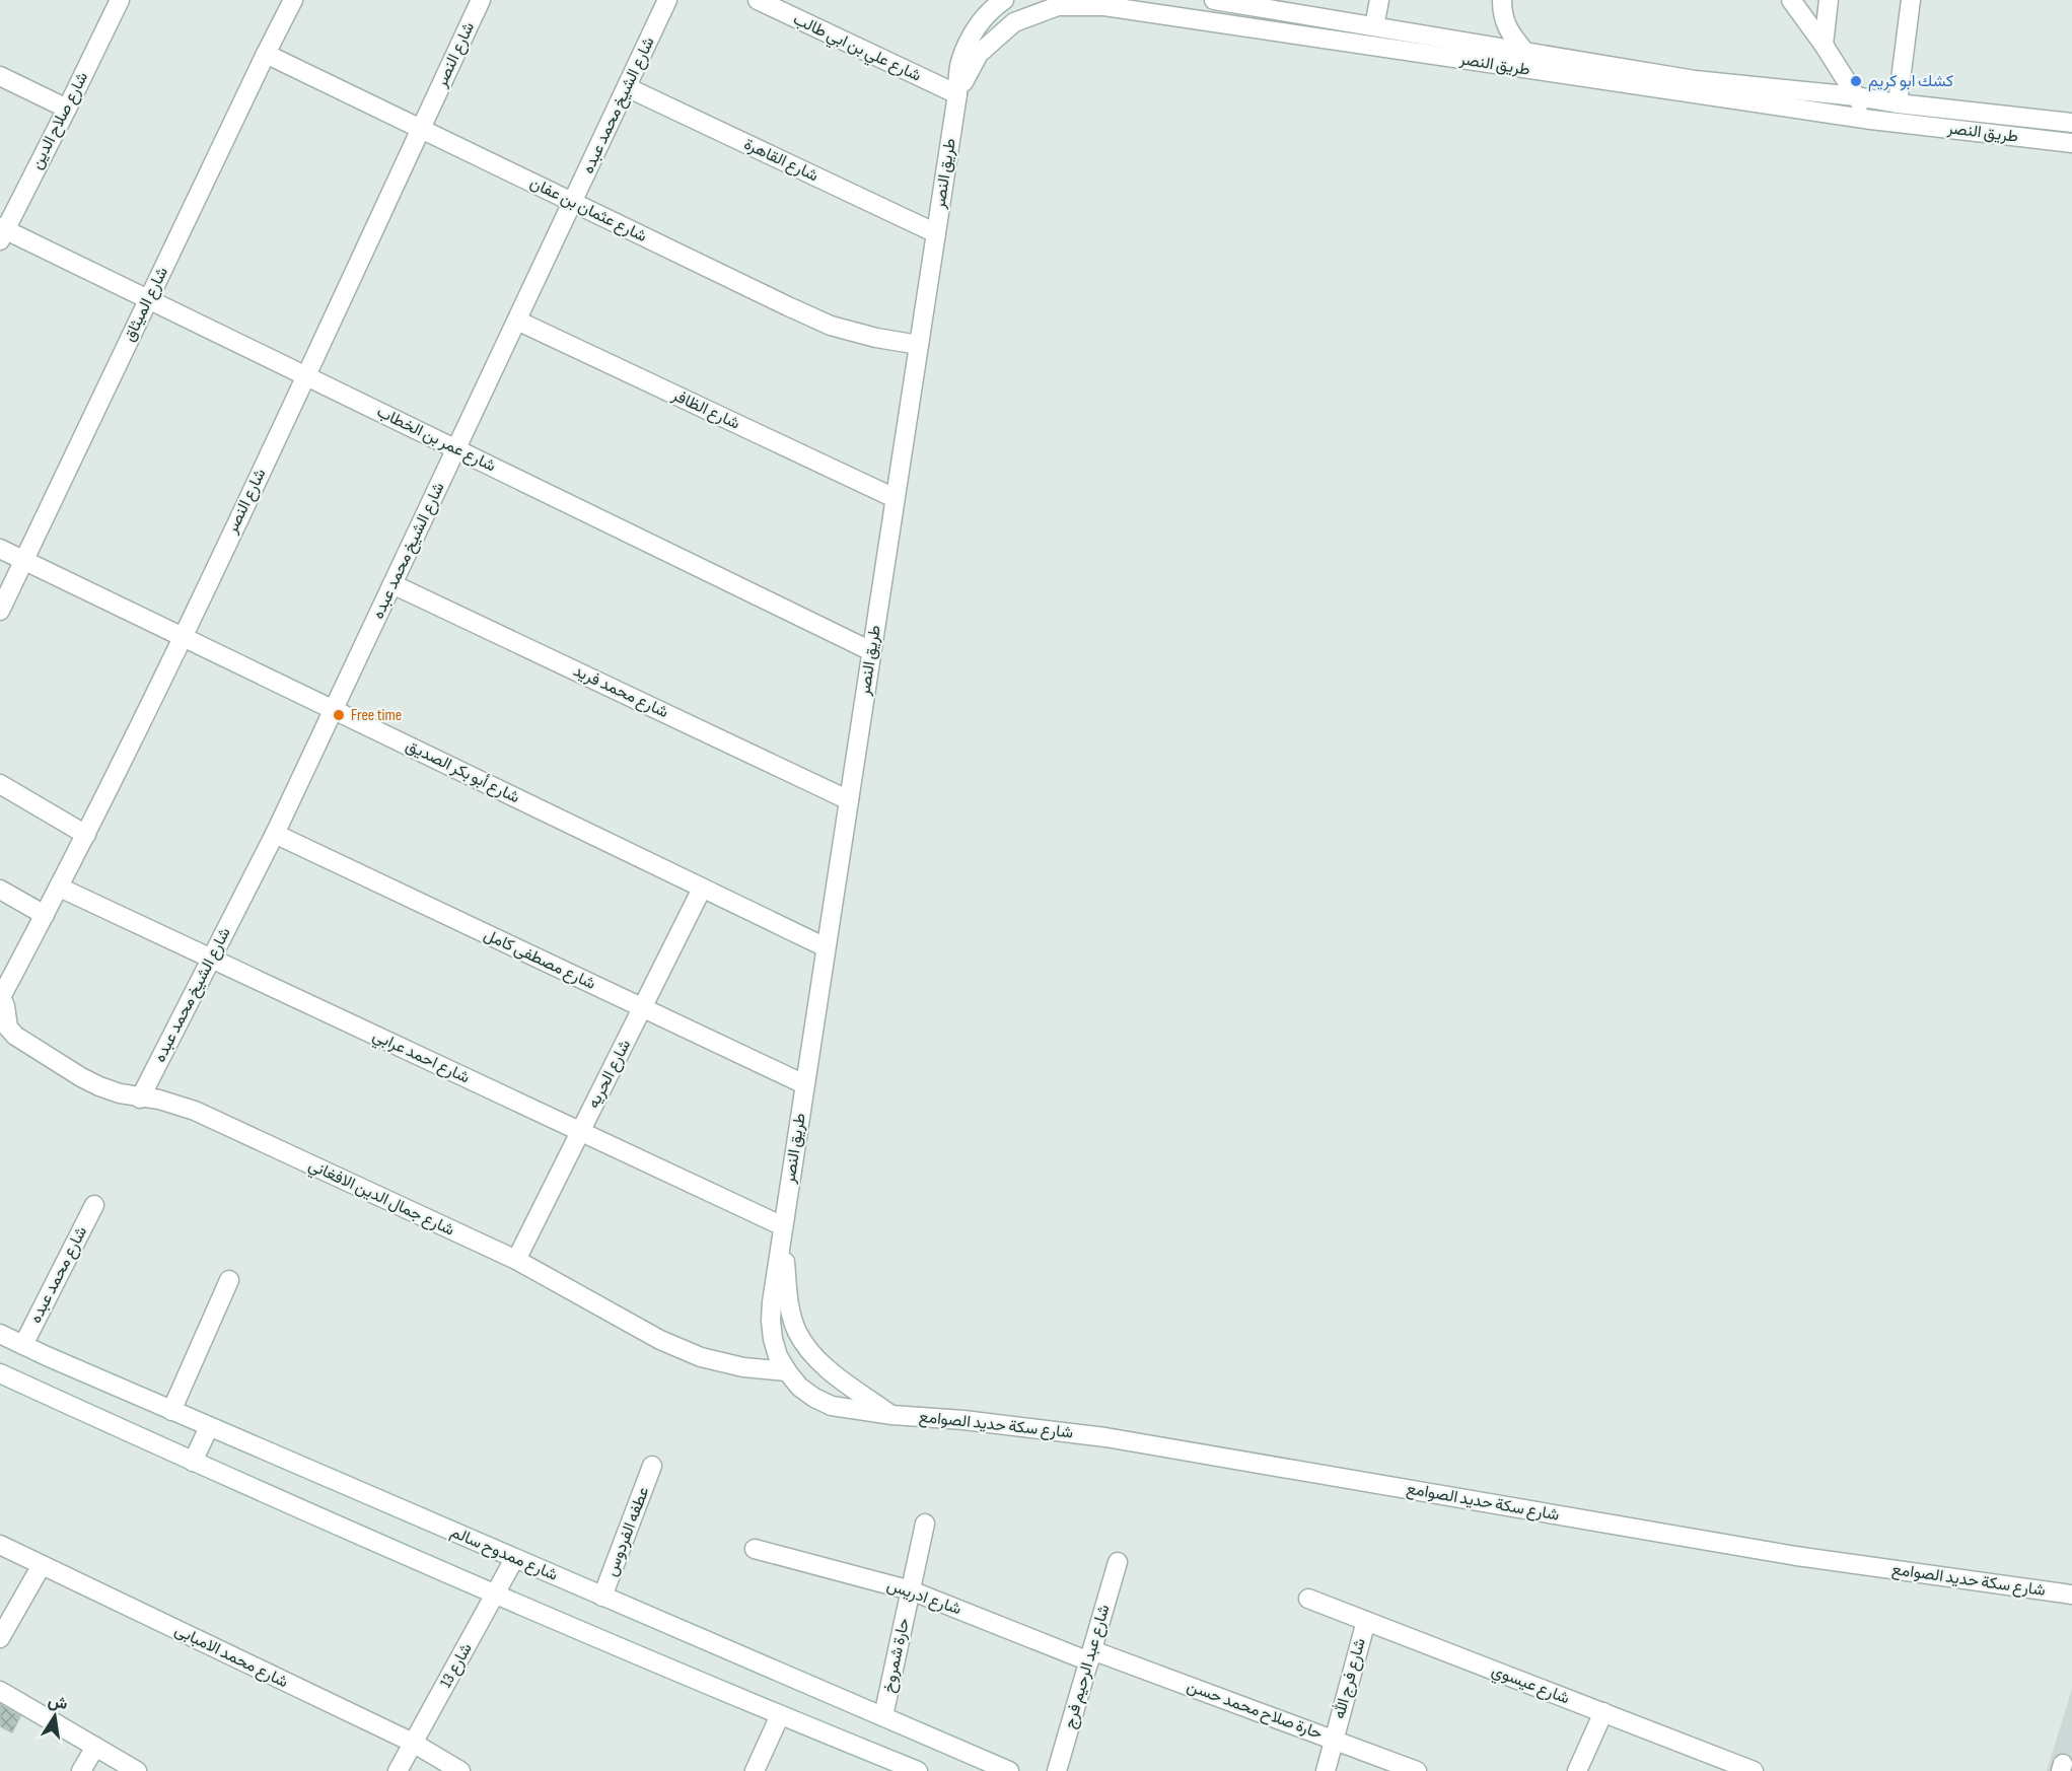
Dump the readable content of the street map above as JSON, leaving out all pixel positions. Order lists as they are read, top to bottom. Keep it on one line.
{"streets":{"street":["شارع علي بن ابي طالب","شارع النصر","طريق النصر","شارع الشيخ محمد عبده","شارع صلاح الدين","شارع القاهرة","شارع عثمان بن عفان","شارع الميثاق","شارع الظافر","شارع عمر بن الخطاب","شارع محمد فريد","شارع أبو بكر الصديق","شارع مصطفى كامل","شارع احمد عرابي","شارع الحريه","شارع جمال الدين الافغاني","شارع محمد عبده","شارع سكة حديد الصوامع","عطفه الفردوس","شارع ممدوح سالم","شارع ادريس","حارة شمروخ","شارع محمد الامبابى","شارع 13","شارع عبد الرحيم فرج","شارع فرج الله","شارع عيسوي","حارة صلاح محمد حسن"]},"crossings":[["شارع علي بن ابي طالب","طريق النصر"],["شارع النصر","شارع عثمان بن عفان"],["شارع النصر","شارع عمر بن الخطاب"],["شارع النصر","شارع أبو بكر الصديق"],["شارع النصر","شارع احمد عرابي"],["شارع النصر","شارع جمال الدين الافغاني"],["طريق النصر","شارع القاهرة"],["طريق النصر","شارع عثمان بن عفان"],["طريق النصر","شارع الظافر"],["طريق النصر","شارع عمر بن الخطاب"],["طريق النصر","شارع محمد فريد"],["طريق النصر","شارع أبو بكر الصديق"],["طريق النصر","شارع مصطفى كامل"],["طريق النصر","شارع احمد عرابي"],["طريق النصر","شارع سكة حديد الصوامع"],["شارع الشيخ محمد عبده","شارع القاهرة"],["شارع الشيخ محمد عبده","شارع عثمان بن عفان"],["شارع الشيخ محمد عبده","شارع الظافر"],["شارع الشيخ محمد عبده","شارع عمر بن الخطاب"],["شارع الشيخ محمد عبده","شارع محمد فريد"],["شارع الشيخ محمد عبده","شارع أبو بكر الصديق"],["شارع الشيخ محمد عبده","شارع مصطفى كامل"],["شارع الشيخ محمد عبده","شارع احمد عرابي"],["شارع الشيخ محمد عبده","شارع جمال الدين الافغاني"],["شارع صلاح الدين","شارع عمر بن الخطاب"],["شارع عثمان بن عفان","شارع الميثاق"],["شارع الميثاق","شارع عمر بن الخطاب"],["شارع الميثاق","شارع أبو بكر الصديق"],["شارع أبو بكر الصديق","شارع الحريه"],["شارع مصطفى كامل","شارع الحريه"],["شارع احمد عرابي","شارع الحريه"],["شارع احمد عرابي","شارع سكة حديد الصوامع"],["شارع الحريه","شارع جمال الدين الافغاني"],["شارع جمال الدين الافغاني","شارع سكة حديد الصوامع"],["شارع محمد عبده","شارع ممدوح سالم"],["عطفه الفردوس","شارع ممدوح سالم"],["شارع ممدوح سالم","حارة شمروخ"],["شارع ممدوح سالم","شارع 13"],["شارع ادريس","حارة شمروخ"],["شارع ادريس","شارع عبد الرحيم فرج"],["شارع ادريس","حارة صلاح محمد حسن"],["شارع محمد الامبابى","شارع 13"],["شارع عبد الرحيم فرج","حارة صلاح محمد حسن"],["شارع فرج الله","شارع عيسوي"],["شارع فرج الله","حارة صلاح محمد حسن"]],"places":["كشك ابو كريم","Free time"],"north":"top"}
